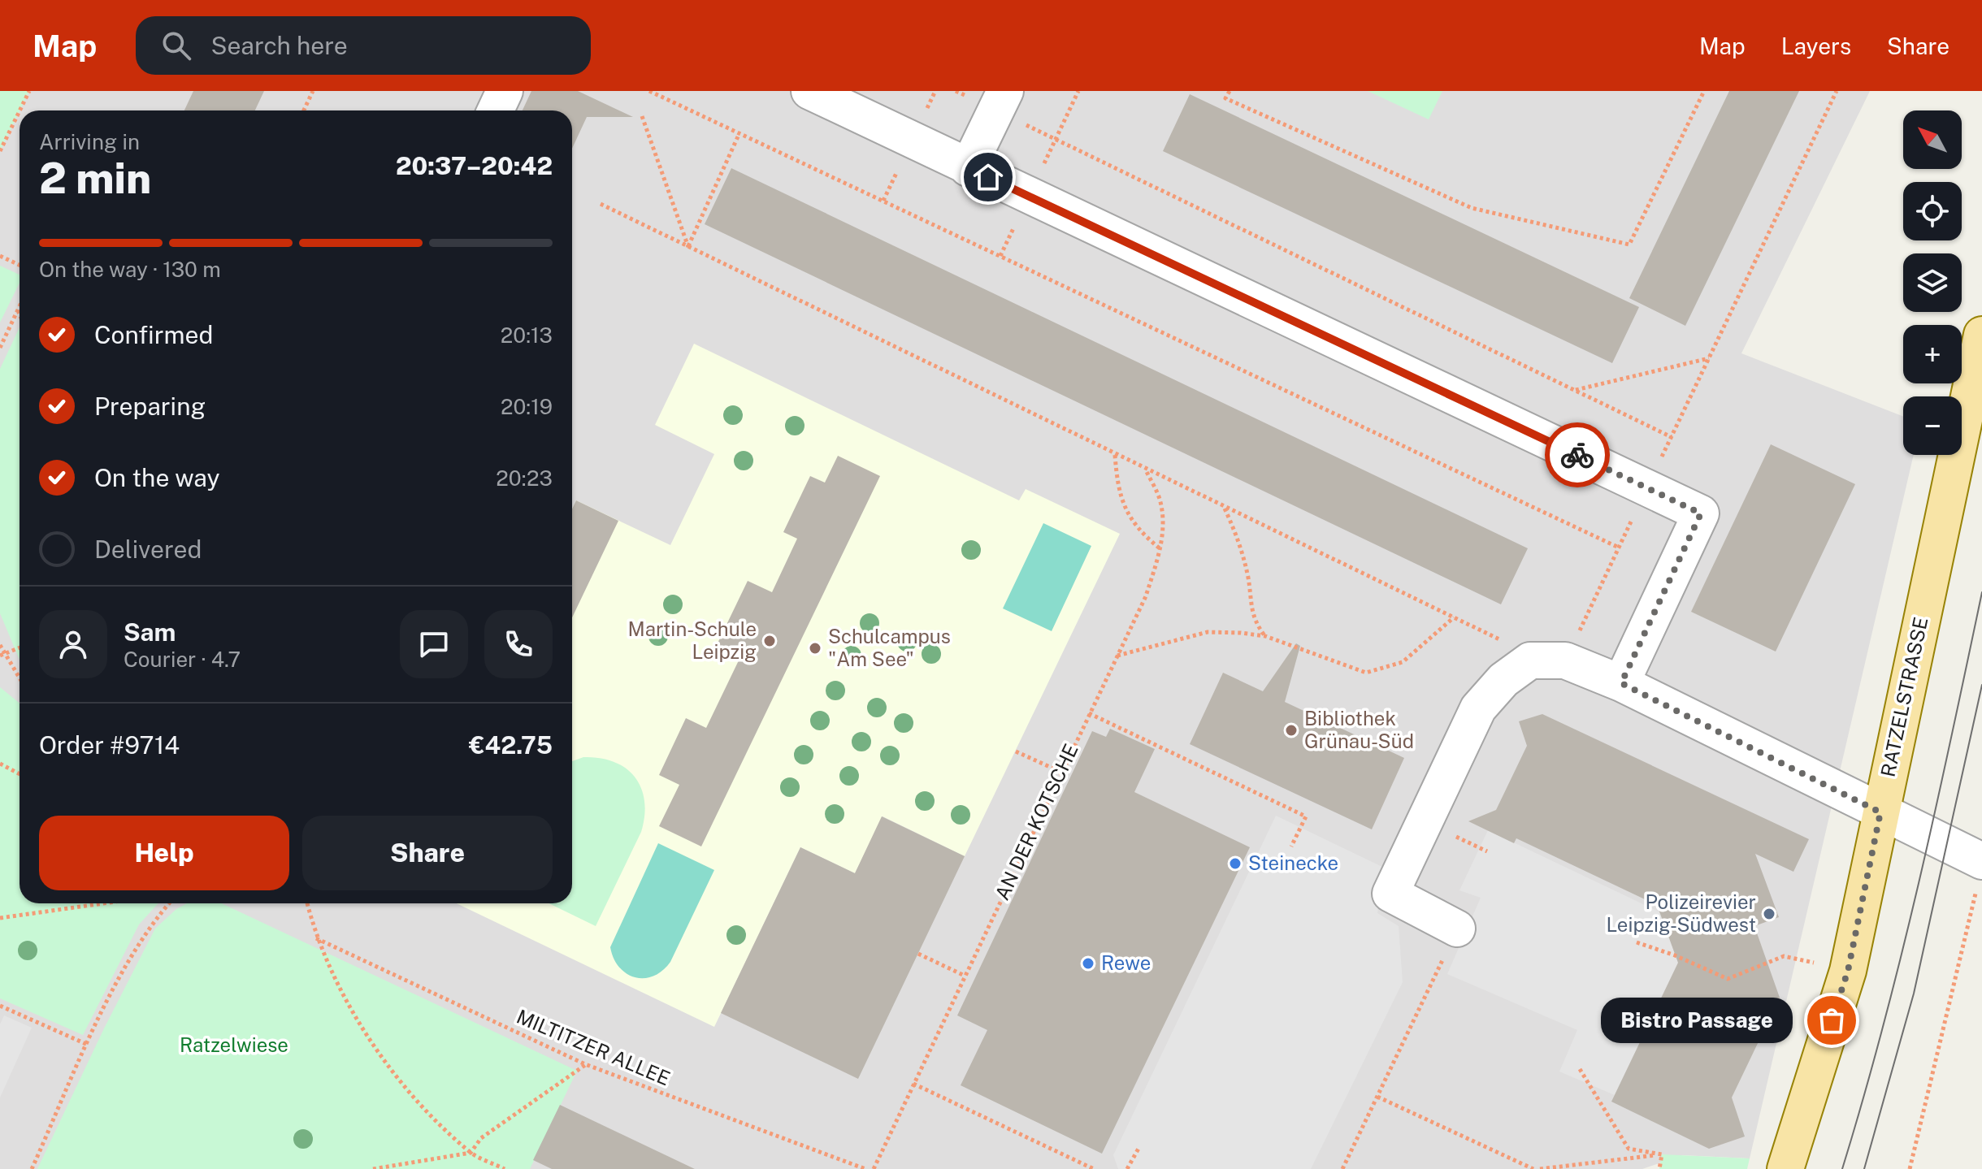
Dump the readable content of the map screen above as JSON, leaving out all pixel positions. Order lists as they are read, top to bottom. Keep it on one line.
{"streets":{"main road":["RATZELSTRASSE"],"path":["AN DER KOTSCHE","MILTITZER ALLEE"]},"parks":["Ratzelwiese"],"places":["Martin-Schule Leipzig","Schulcampus \"Am See\"","Bibliothek Grünau-Süd","Steinecke","Polizeirevier Leipzig-Südwest","Rewe","Bistro Passage"],"north":"top left","page":{"header":"Map","search":"Search here","nav":["Map","Layers","Share"],"map_buttons":["+","−"],"heading":["2 min","Arriving in","20:37–20:42"],"panel":["Sam","Courier · 4.7","Order #9714","€42.75"],"bar":"On the way · 130 m","list":[["Confirmed","20:13"],["Preparing","20:19"],["On the way","20:23"],"Delivered"],"buttons":["Help","Share"],"bubble":"Bistro Passage"}}
